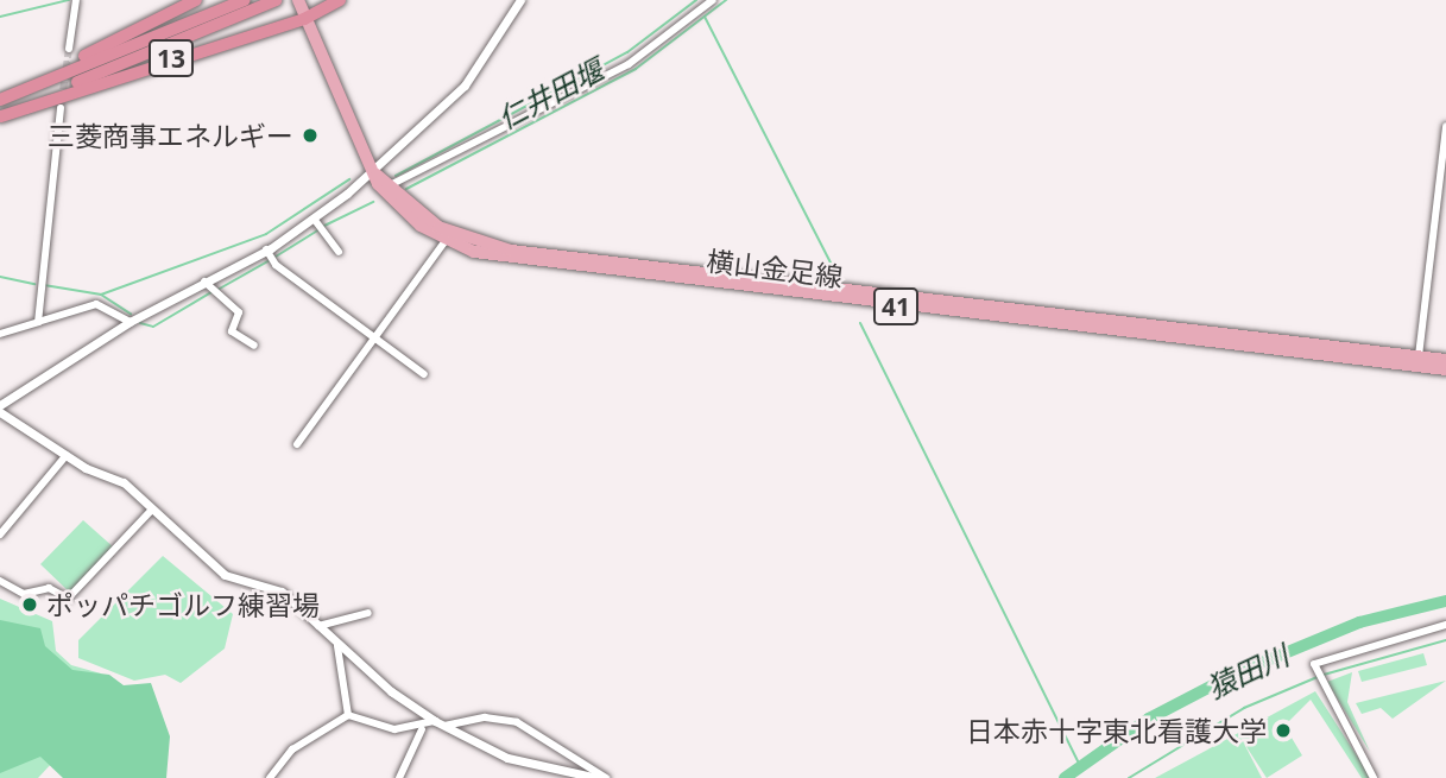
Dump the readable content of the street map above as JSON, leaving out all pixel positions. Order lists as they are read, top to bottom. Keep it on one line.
{"streets":{"highway":["13"],"main road":["横山金足線","41"]},"crossings":[["13","横山金足線"]],"water":["仁井田堰","猿田川"],"places":["三菱商事エネルギー","ポッパチゴルフ練習場","日本赤十字東北看護大学"]}
